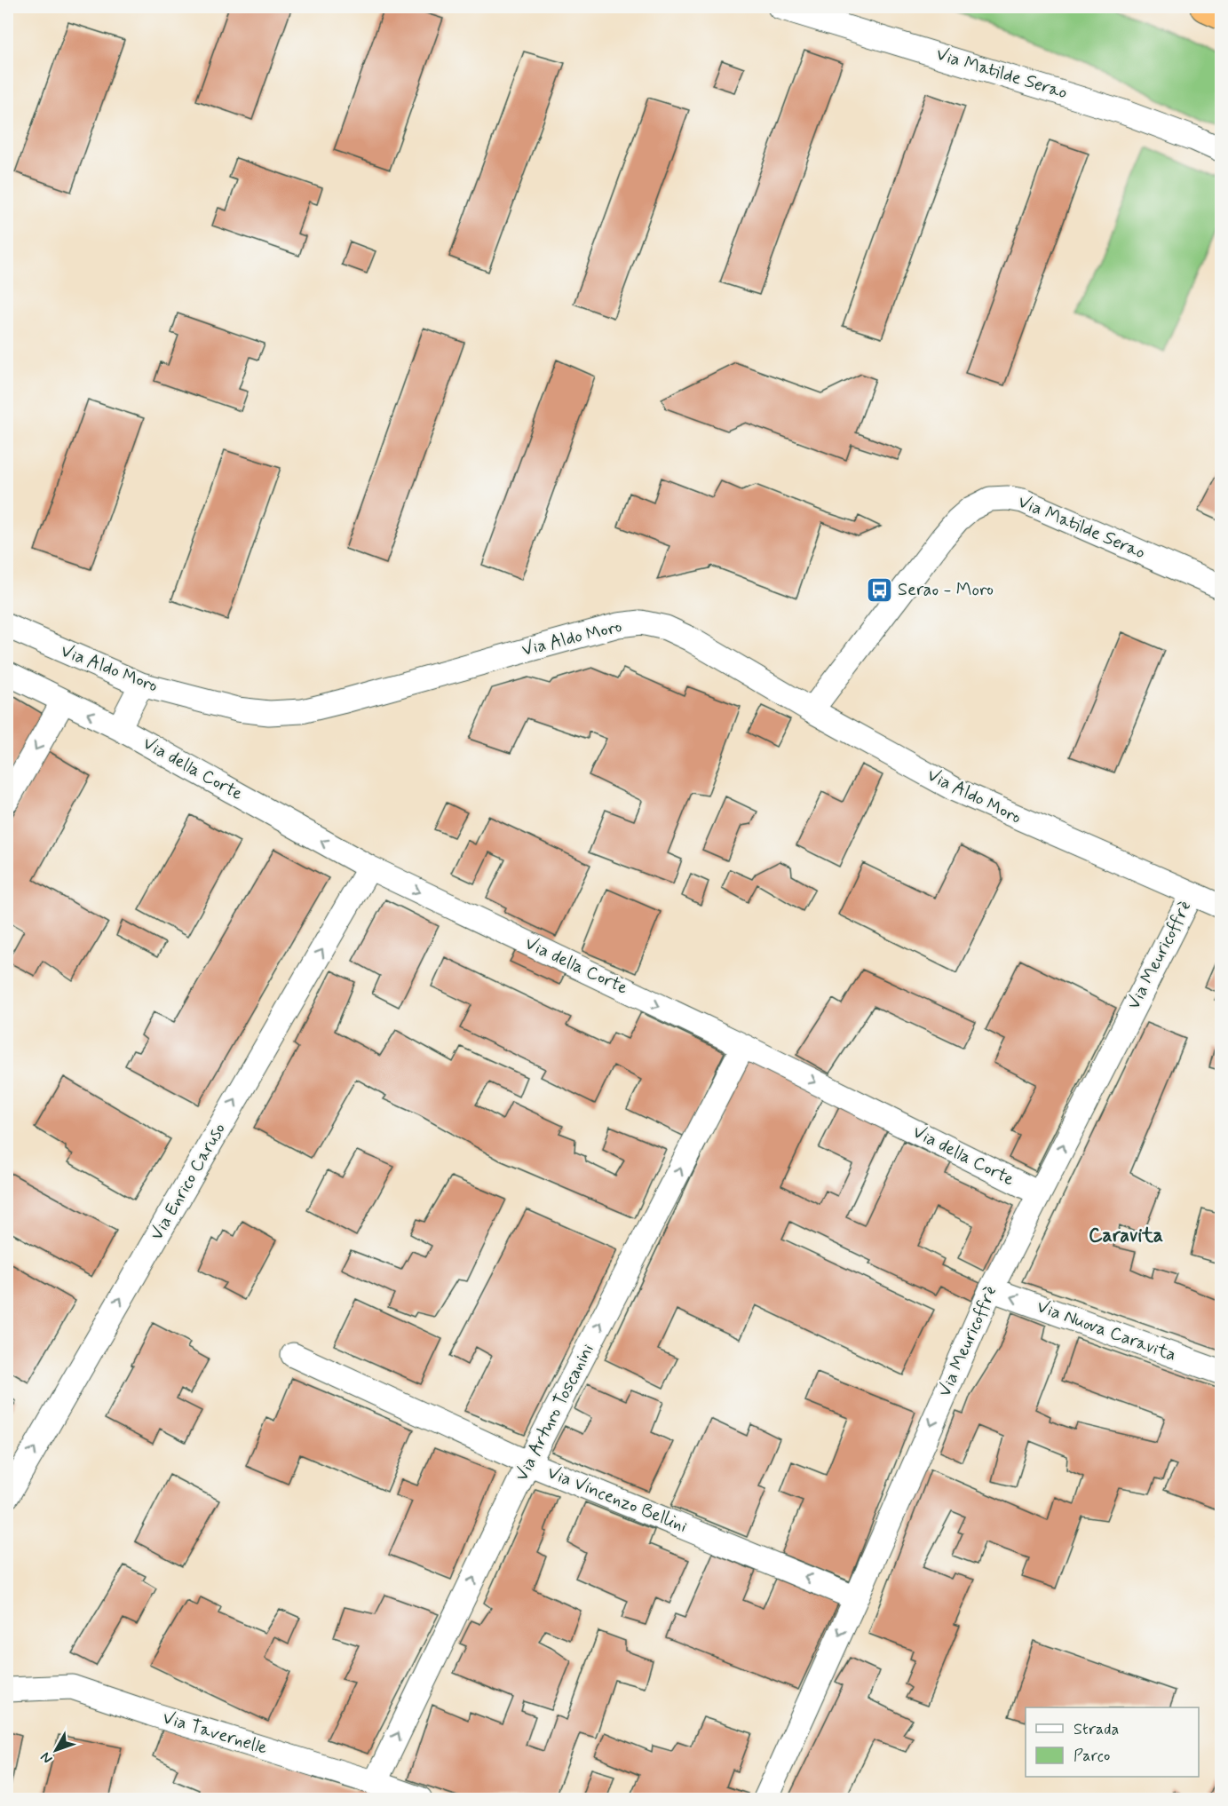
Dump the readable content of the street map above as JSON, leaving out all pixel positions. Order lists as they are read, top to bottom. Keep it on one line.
{"streets":{"street":["Via Matilde Serao","Via Aldo Moro","Via della Corte","Via Meuricoffrè","Via Enrico Caruso","Via Nuova Caravita","Via Arturo Toscanini","Via Vincenzo Bellini","Via Tavernelle"]},"crossings":[["Via Matilde Serao","Via Aldo Moro"],["Via Aldo Moro","Via Meuricoffrè"],["Via della Corte","Via Meuricoffrè"],["Via della Corte","Via Enrico Caruso"],["Via della Corte","Via Arturo Toscanini"],["Via Meuricoffrè","Via Nuova Caravita"],["Via Meuricoffrè","Via Vincenzo Bellini"],["Via Arturo Toscanini","Via Vincenzo Bellini"],["Via Arturo Toscanini","Via Tavernelle"]],"one_way":["Via Enrico Caruso","Via Nuova Caravita","Via Arturo Toscanini","Via Vincenzo Bellini"],"districts":["Caravita"],"places":{"bus stop":["Serao - Moro"]},"legend":["Strada","Parco"],"north":"bottom left"}
